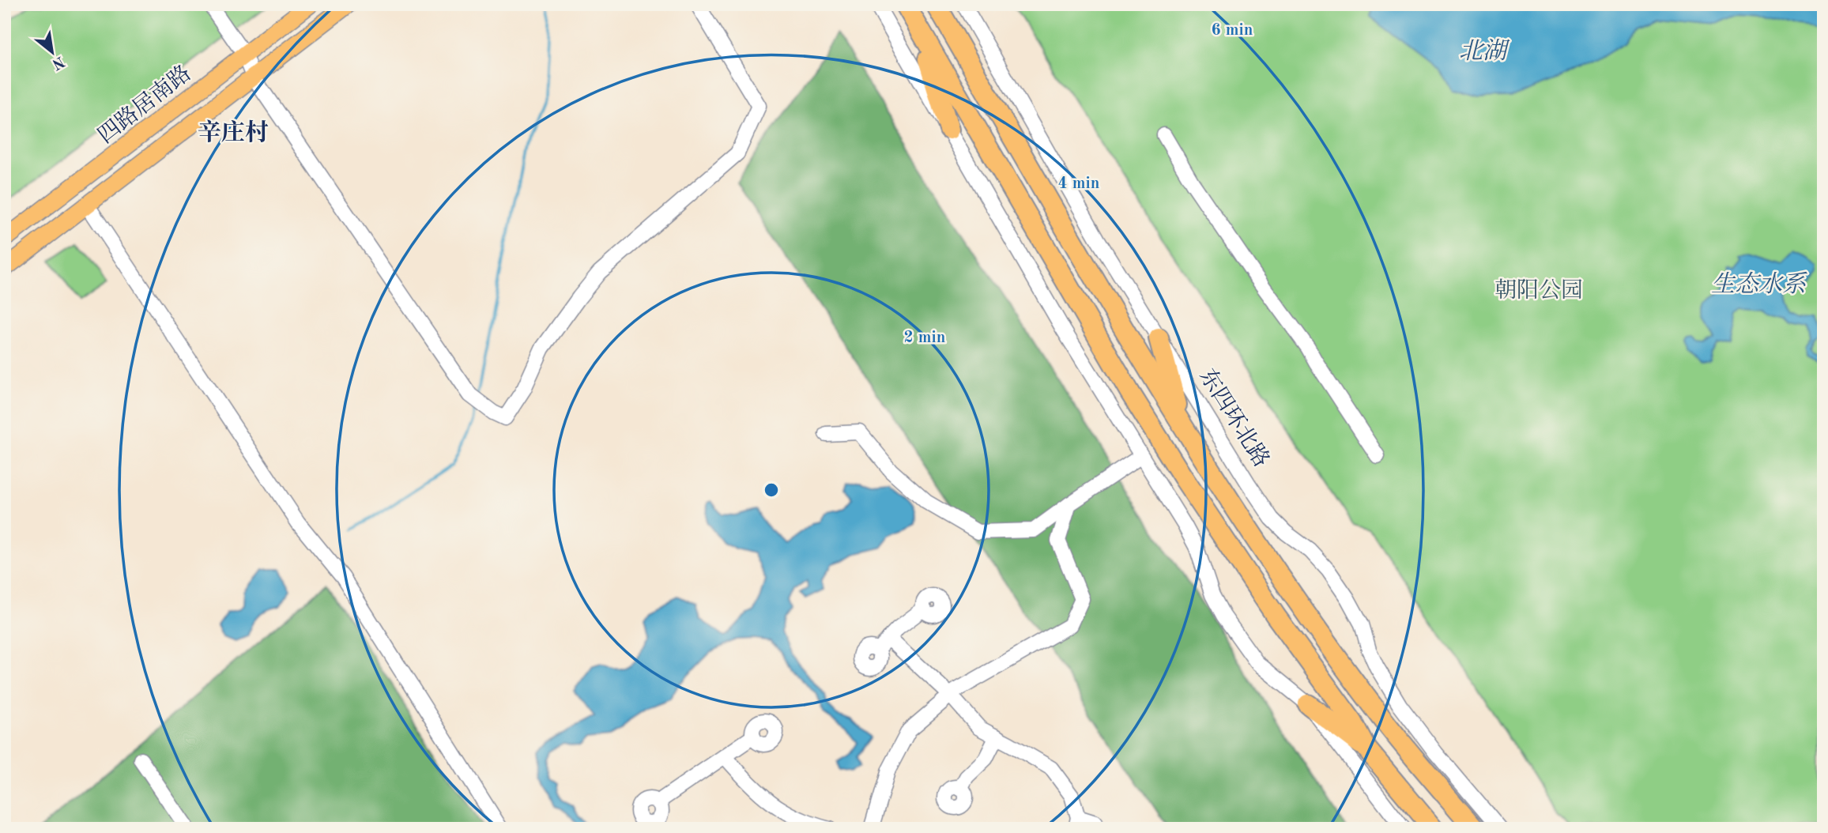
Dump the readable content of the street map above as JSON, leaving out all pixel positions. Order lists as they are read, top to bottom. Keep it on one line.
{"streets":{"main road":["四路居南路"],"street":["东四环北路"]},"districts":["辛庄村"],"water":["北湖","生态水系"],"parks":["朝阳公园"],"north":"bottom right","rings":["6 min","4 min","2 min"]}
